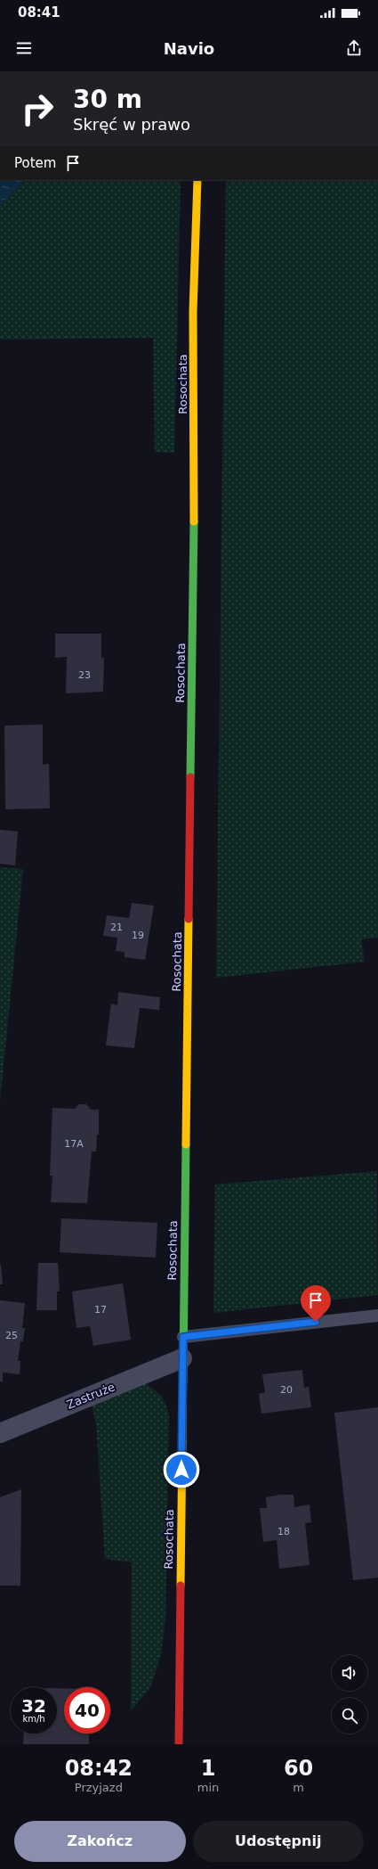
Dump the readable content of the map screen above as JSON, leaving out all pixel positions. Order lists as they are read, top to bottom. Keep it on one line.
{"streets":{"street":["Rosochata","Zastruże"]},"crossings":[["Rosochata","Zastruże"]],"house_numbers":["23","21","19","17A","17","25","20","18"],"page":{"status":"08:41","header":"Navio","turn":["30 m","Skręć w prawo"],"then":"Potem","speed":"32 km/h","limit":"40","eta":["08:42","Przyjazd","1","min","60","m"],"buttons":["Zakończ","Udostępnij"]}}
